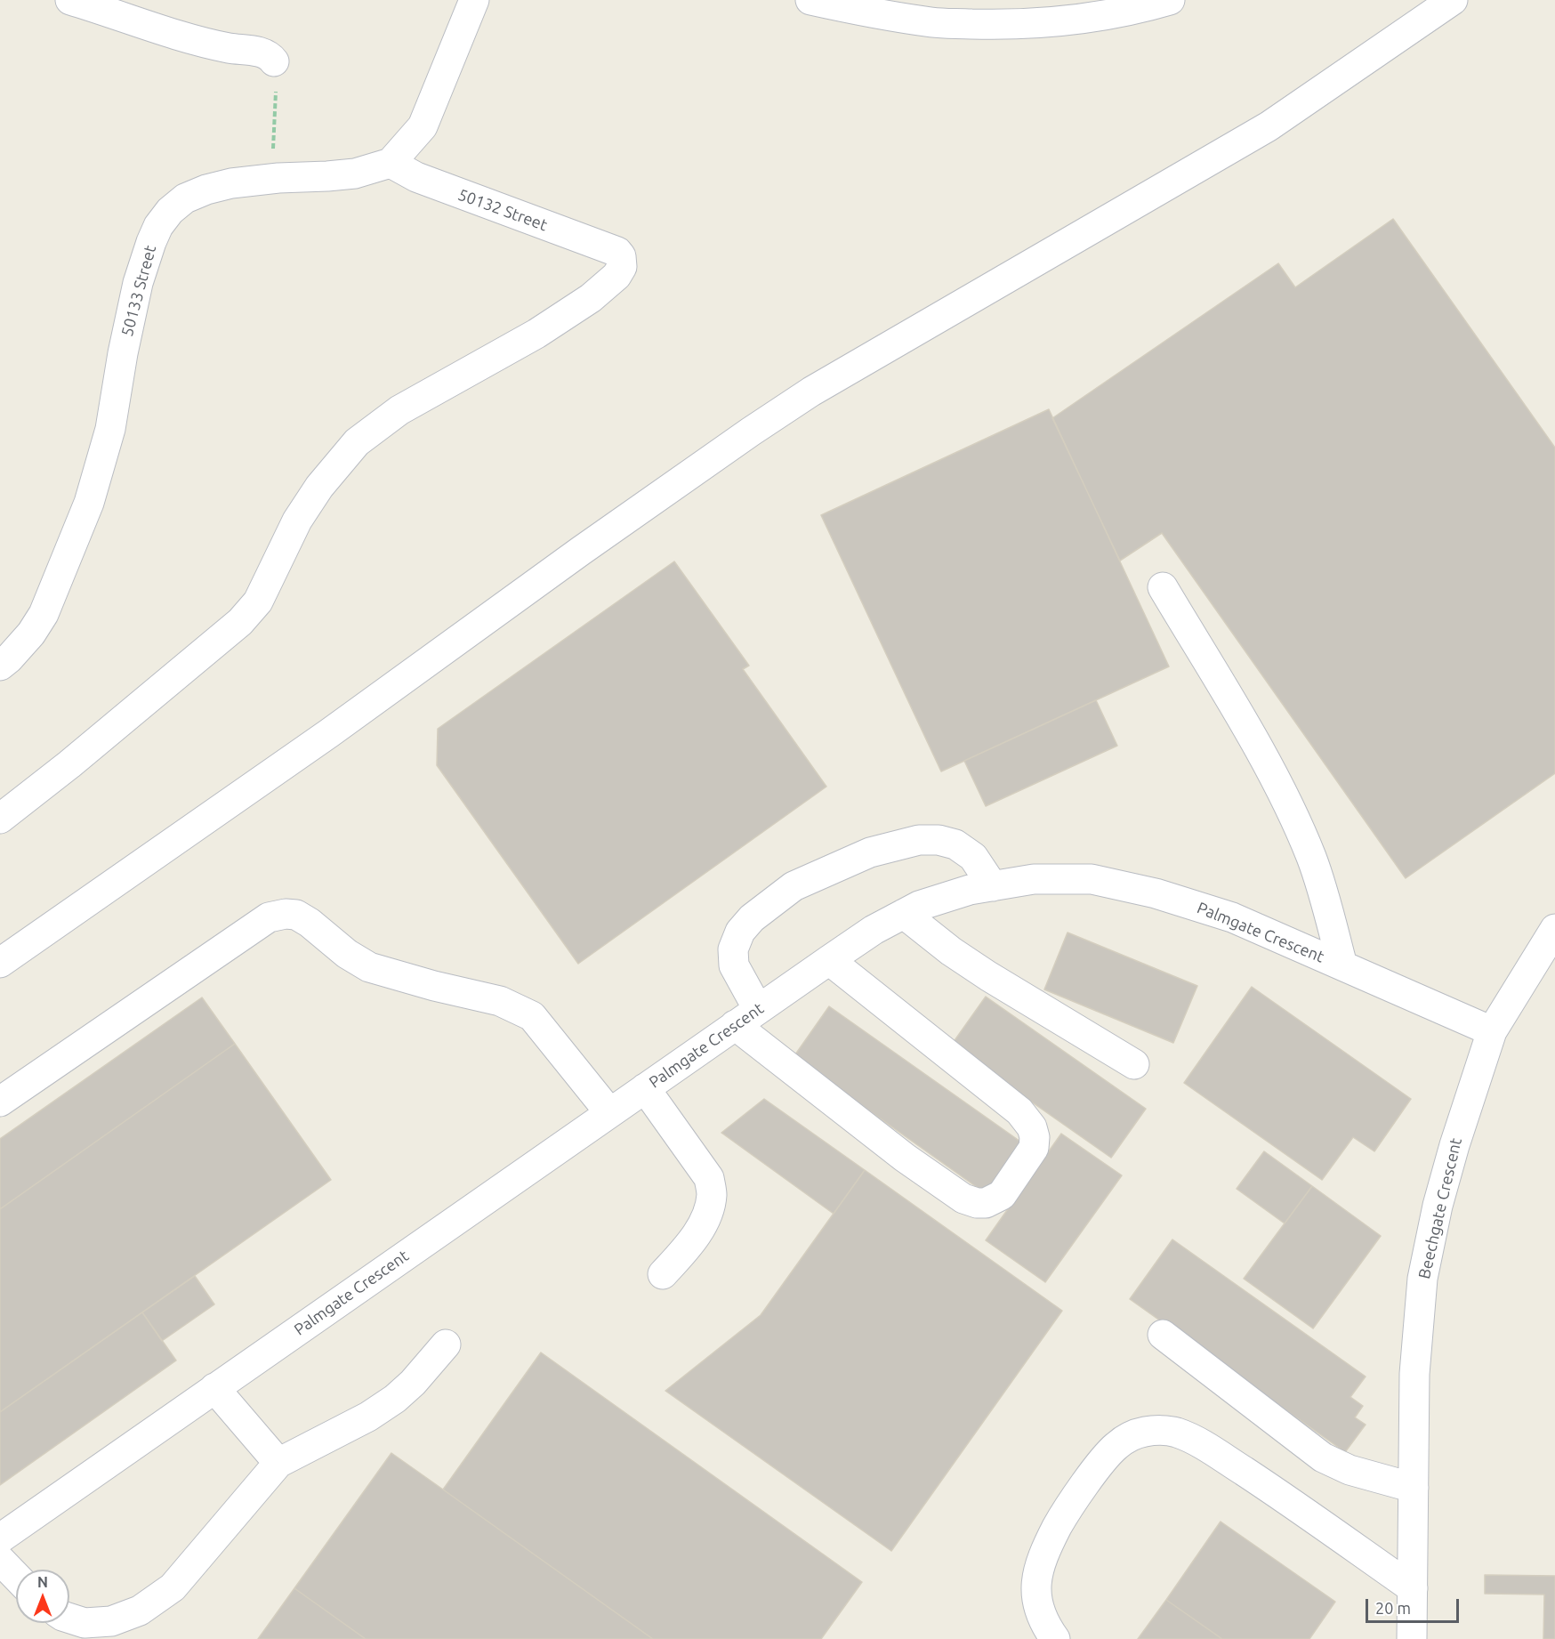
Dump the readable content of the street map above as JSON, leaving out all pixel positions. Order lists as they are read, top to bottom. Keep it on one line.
{"streets":{"street":["50132 Street","50133 Street","Palmgate Crescent","Beechgate Crescent"]},"crossings":[["50132 Street","50133 Street"],["Palmgate Crescent","Beechgate Crescent"]],"scale_bar":"20 m","north":"top"}
